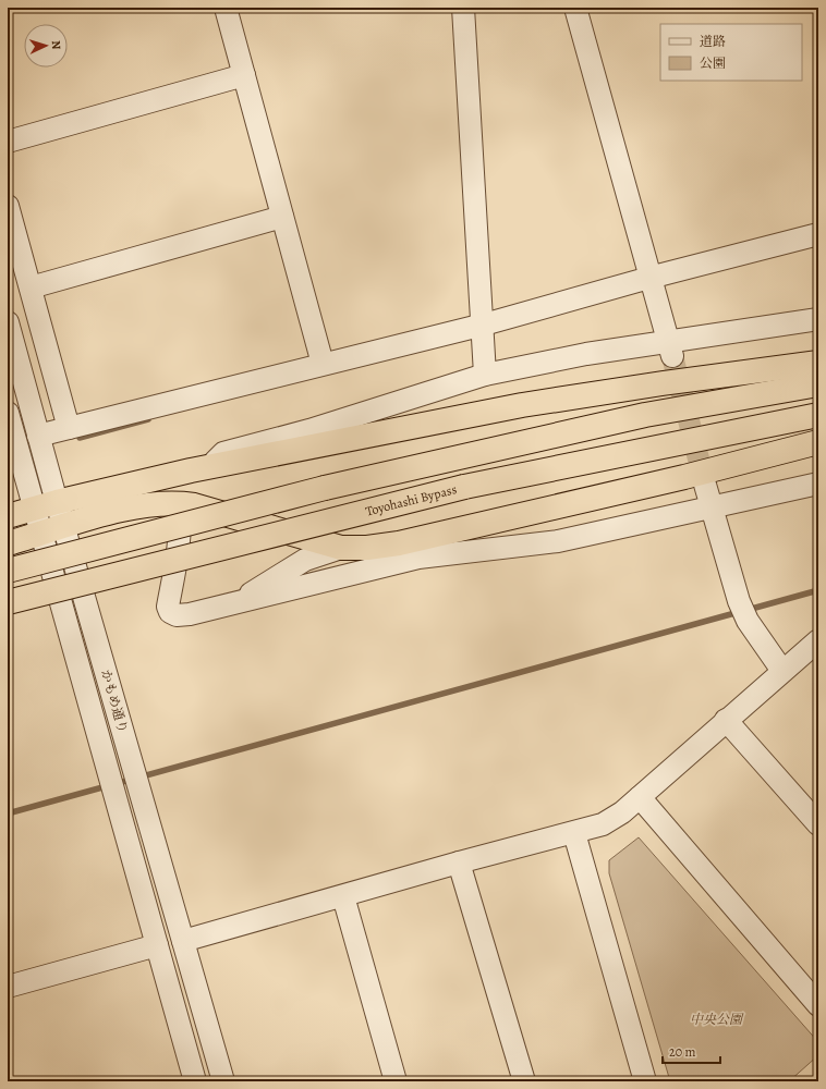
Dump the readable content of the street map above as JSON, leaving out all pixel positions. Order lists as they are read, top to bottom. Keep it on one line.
{"streets":{"highway":["Toyohashi Bypass"],"street":["かもめ通り"]},"parks":["中央公園"],"legend":["道路","公園"],"scale_bar":"20 m","north":"right"}
